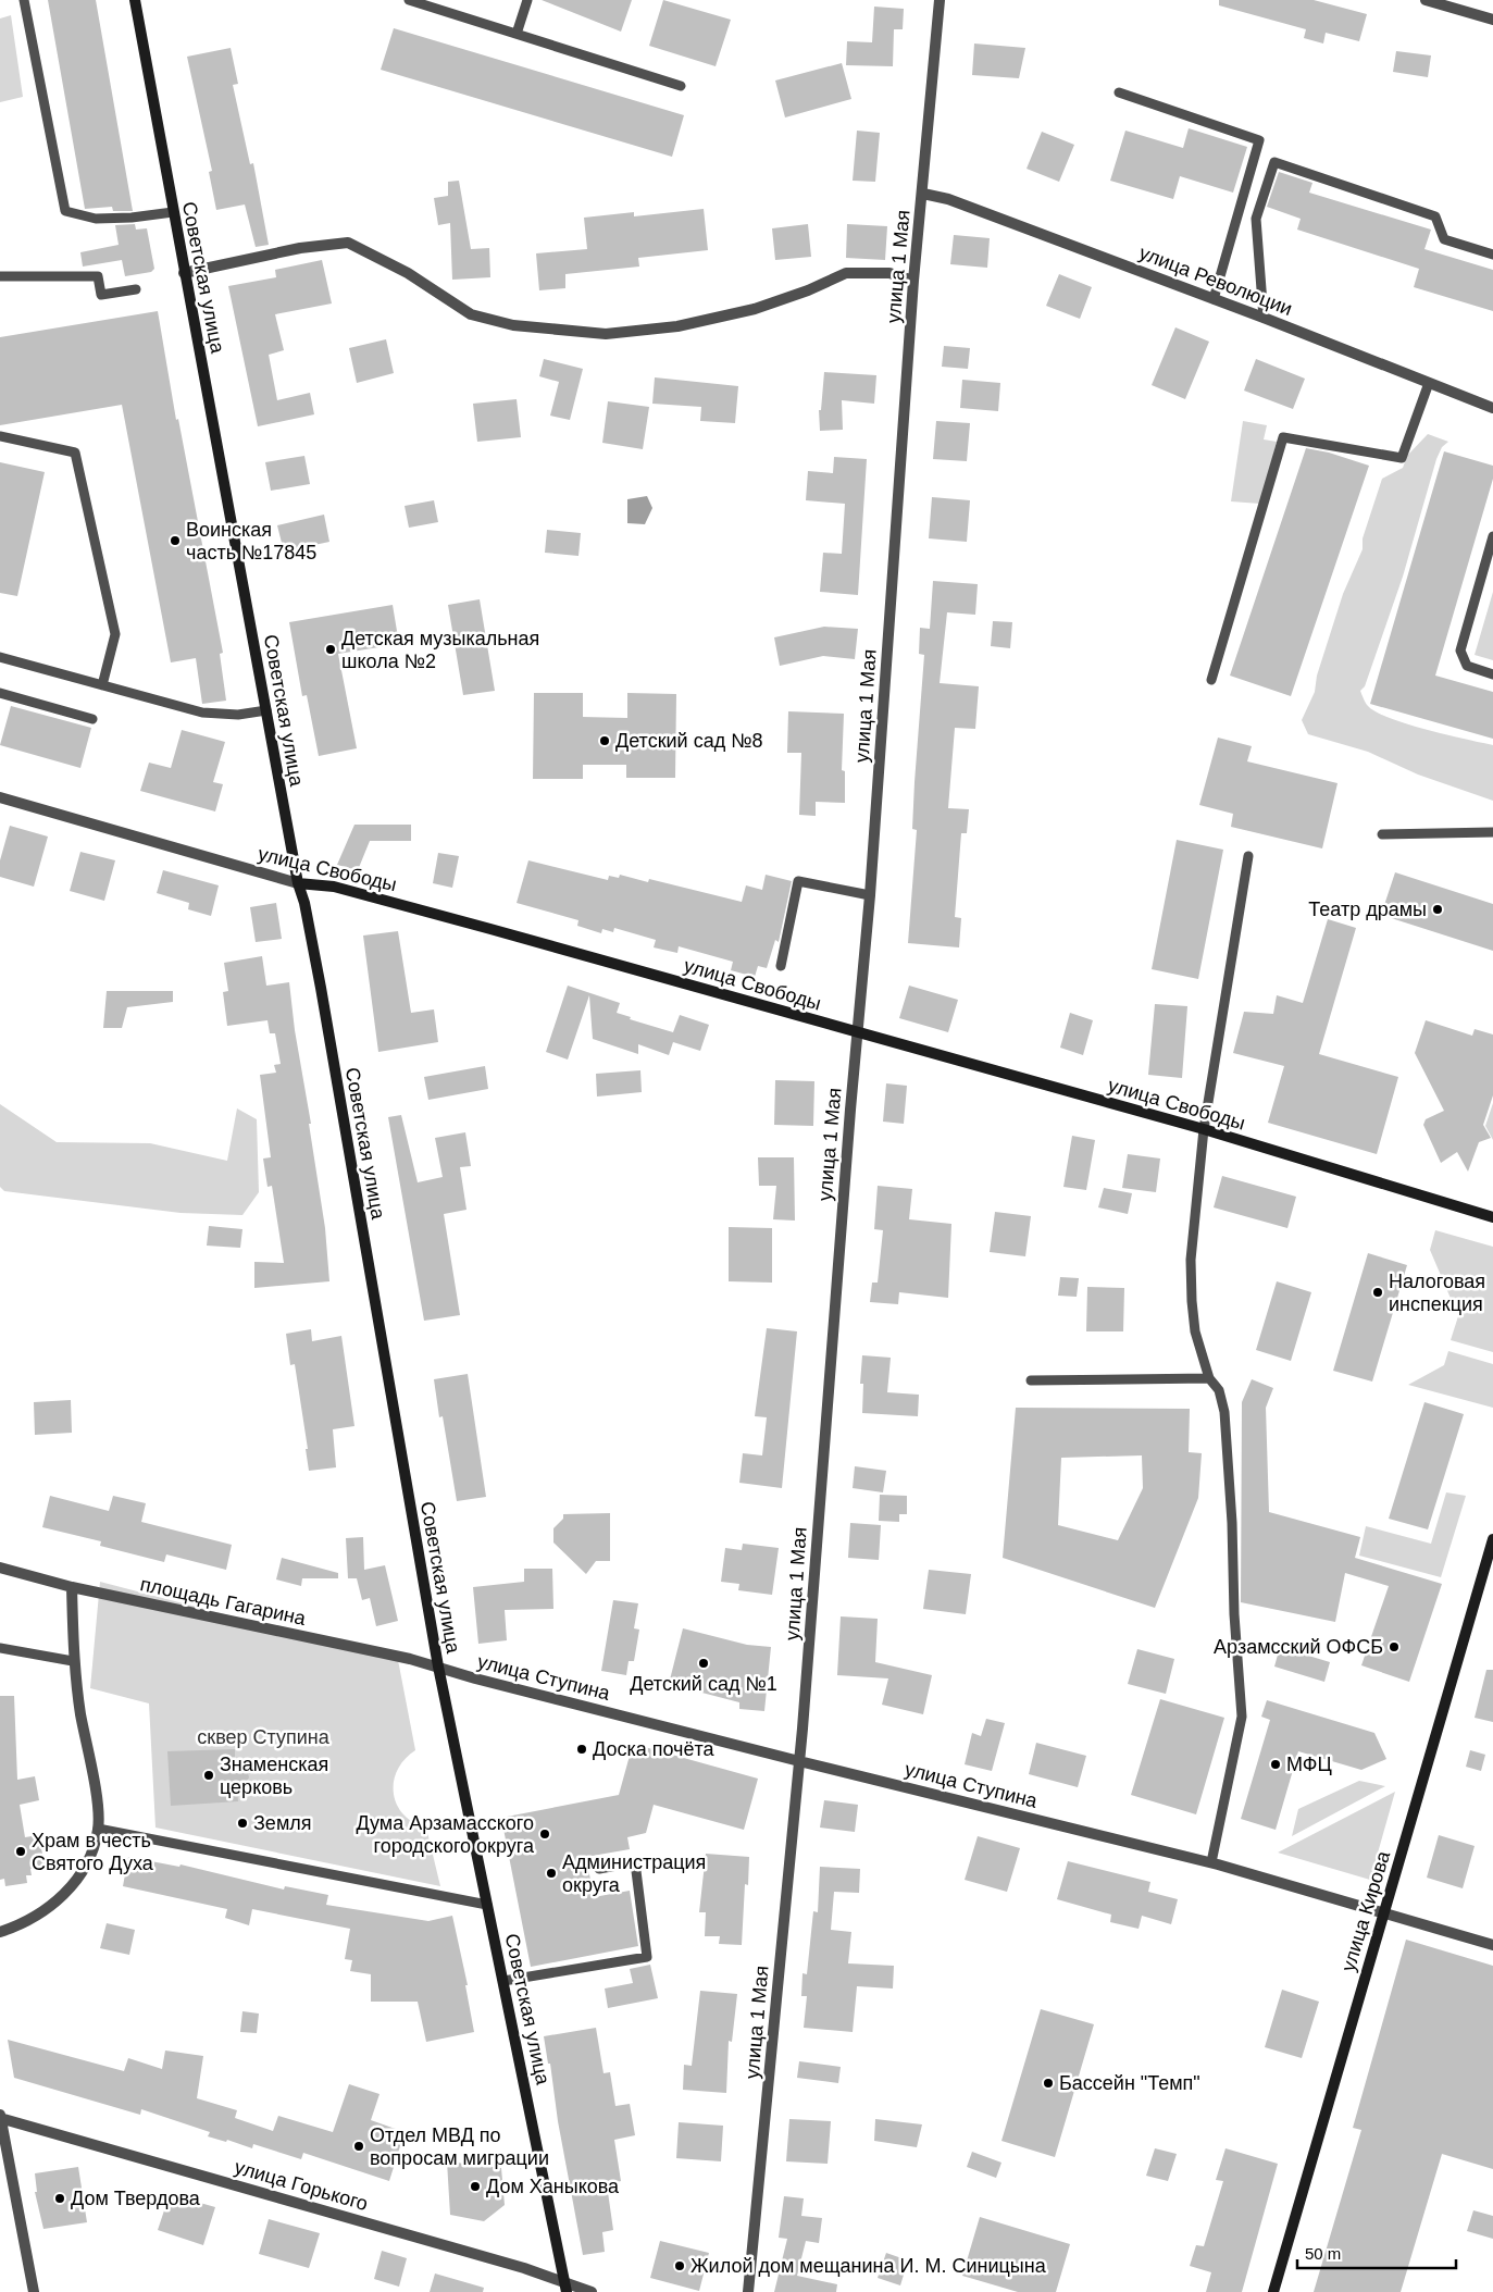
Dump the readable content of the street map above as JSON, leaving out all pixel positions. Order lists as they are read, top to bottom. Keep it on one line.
{"streets":{"street":["улица 1 Мая","Советская улица","улица Революции","улица Свободы","площадь Гагарина","улица Ступина","улица Кирова","улица Горького"]},"crossings":[["улица 1 Мая","улица Революции"],["улица 1 Мая","улица Свободы"],["улица 1 Мая","улица Ступина"],["Советская улица","улица Свободы"],["Советская улица","площадь Гагарина"],["Советская улица","улица Ступина"],["Советская улица","улица Горького"],["площадь Гагарина","улица Ступина"],["улица Ступина","улица Кирова"]],"parks":["сквер Ступина"],"places":["Воинская часть №17845","Детская музыкальная школа №2","Детский сад №8","Театр драмы","Налоговая инспекция","Арзамсский ОФСБ","Детский сад №1","Доска почёта","МФЦ","Знаменская церковь","Земля","Дума Арзамасского городского округа","Храм в честь Святого Духа","Администрация округа","Бассейн \"Темп\"","Отдел МВД по вопросам миграции","Дом Ханыкова","Дом Твердова","Жилой дом мещанина И. М. Синицына"],"scale_bar":"50 m"}
